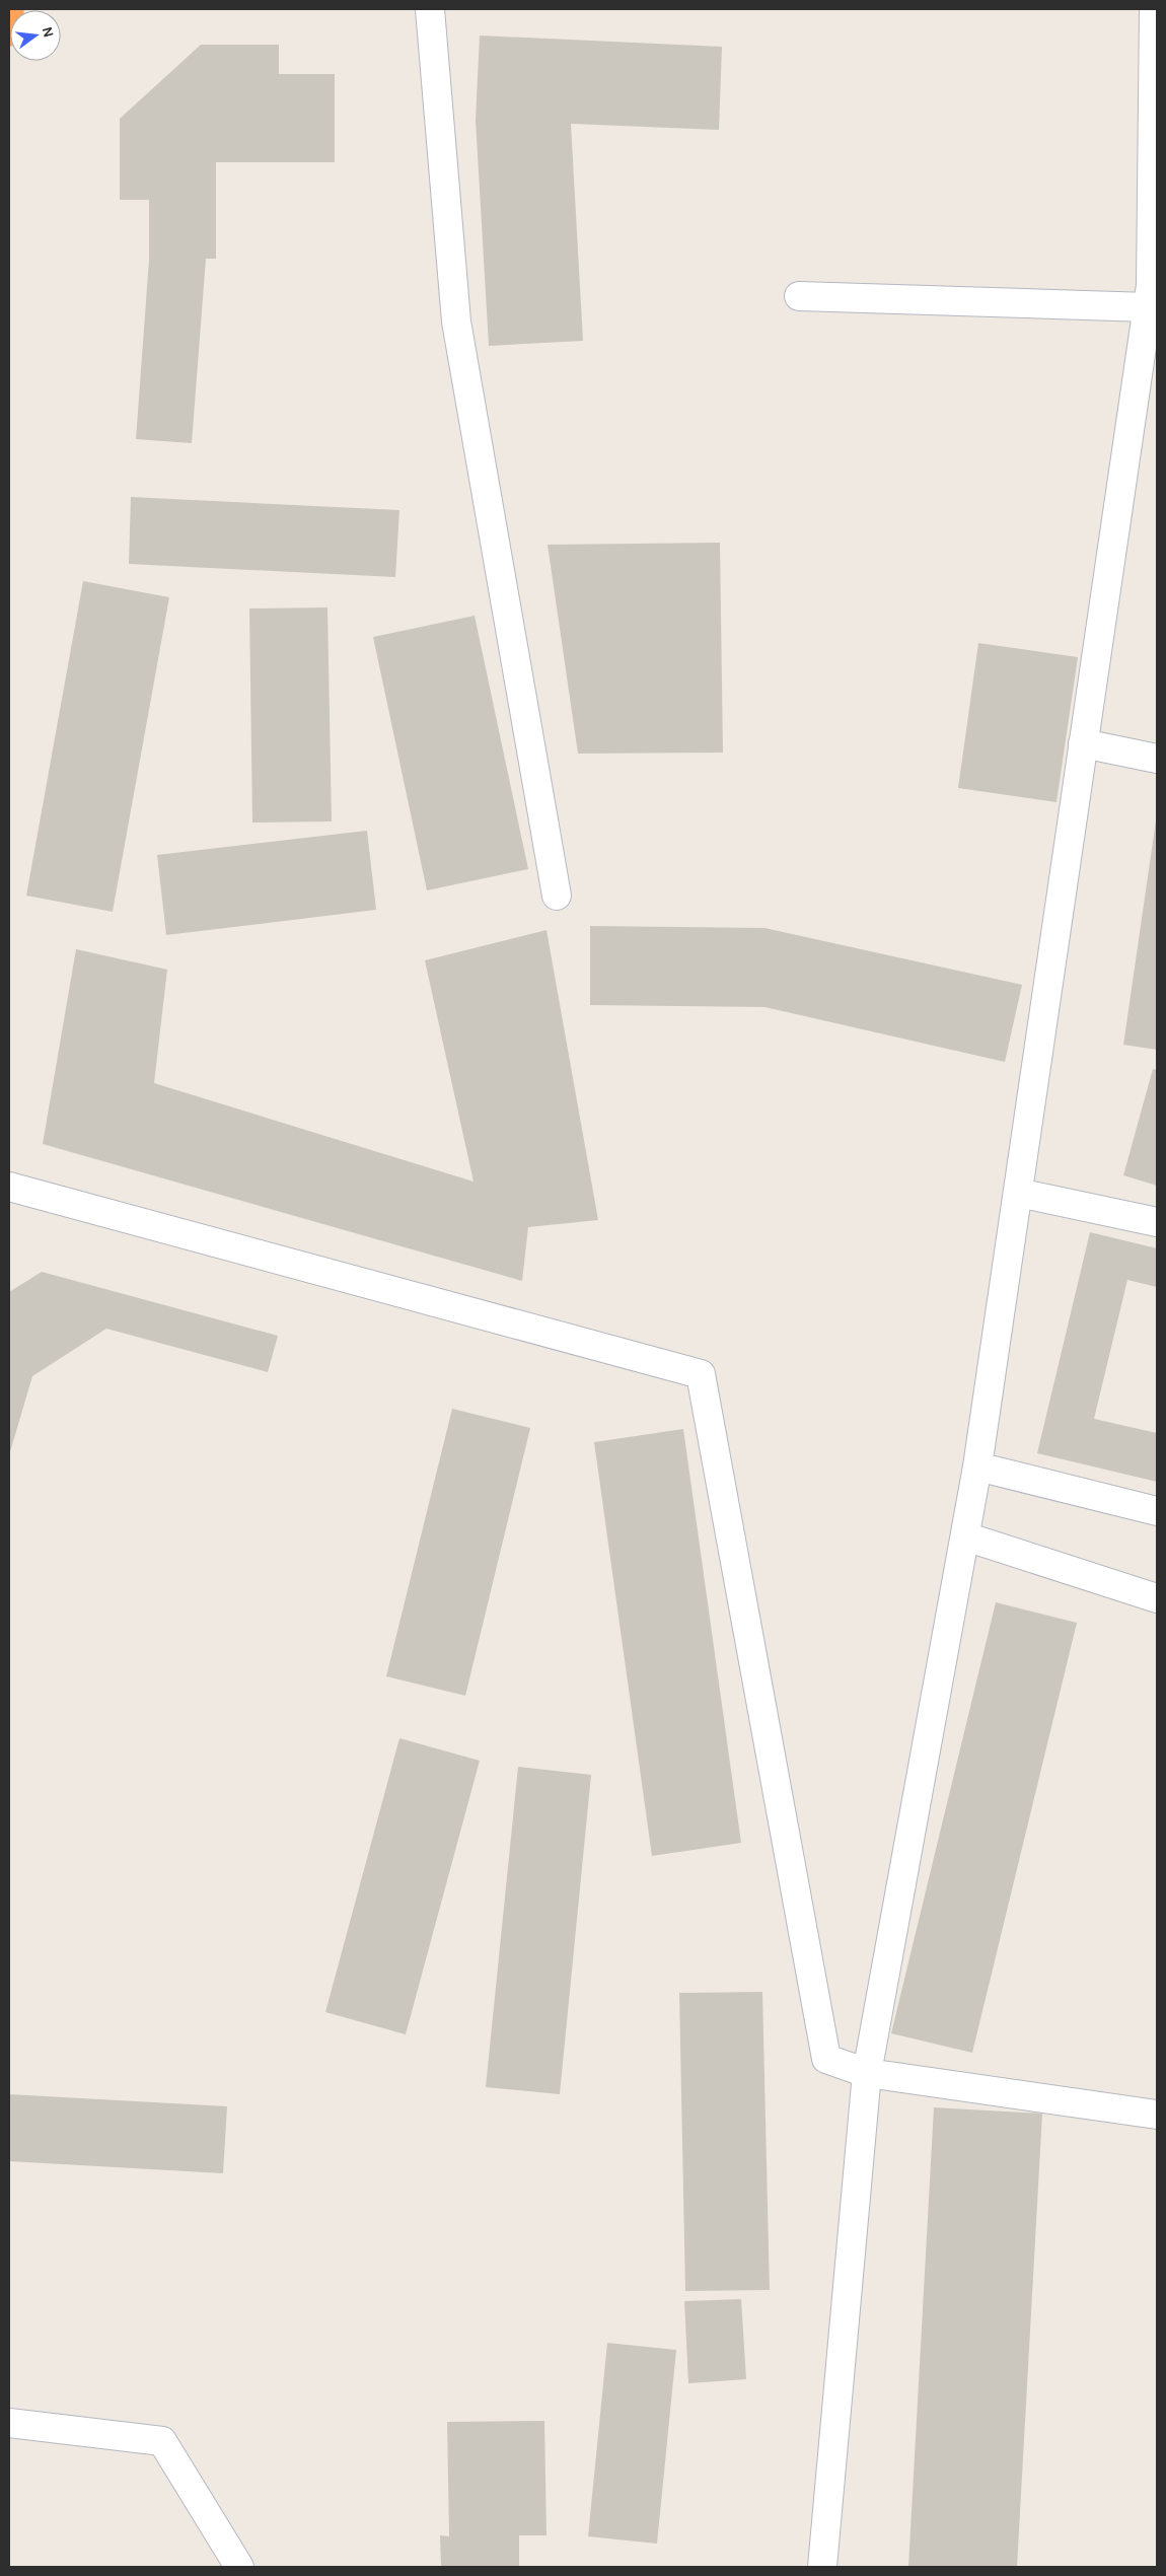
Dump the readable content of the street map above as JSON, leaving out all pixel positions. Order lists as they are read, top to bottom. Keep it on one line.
{"north":"right"}
